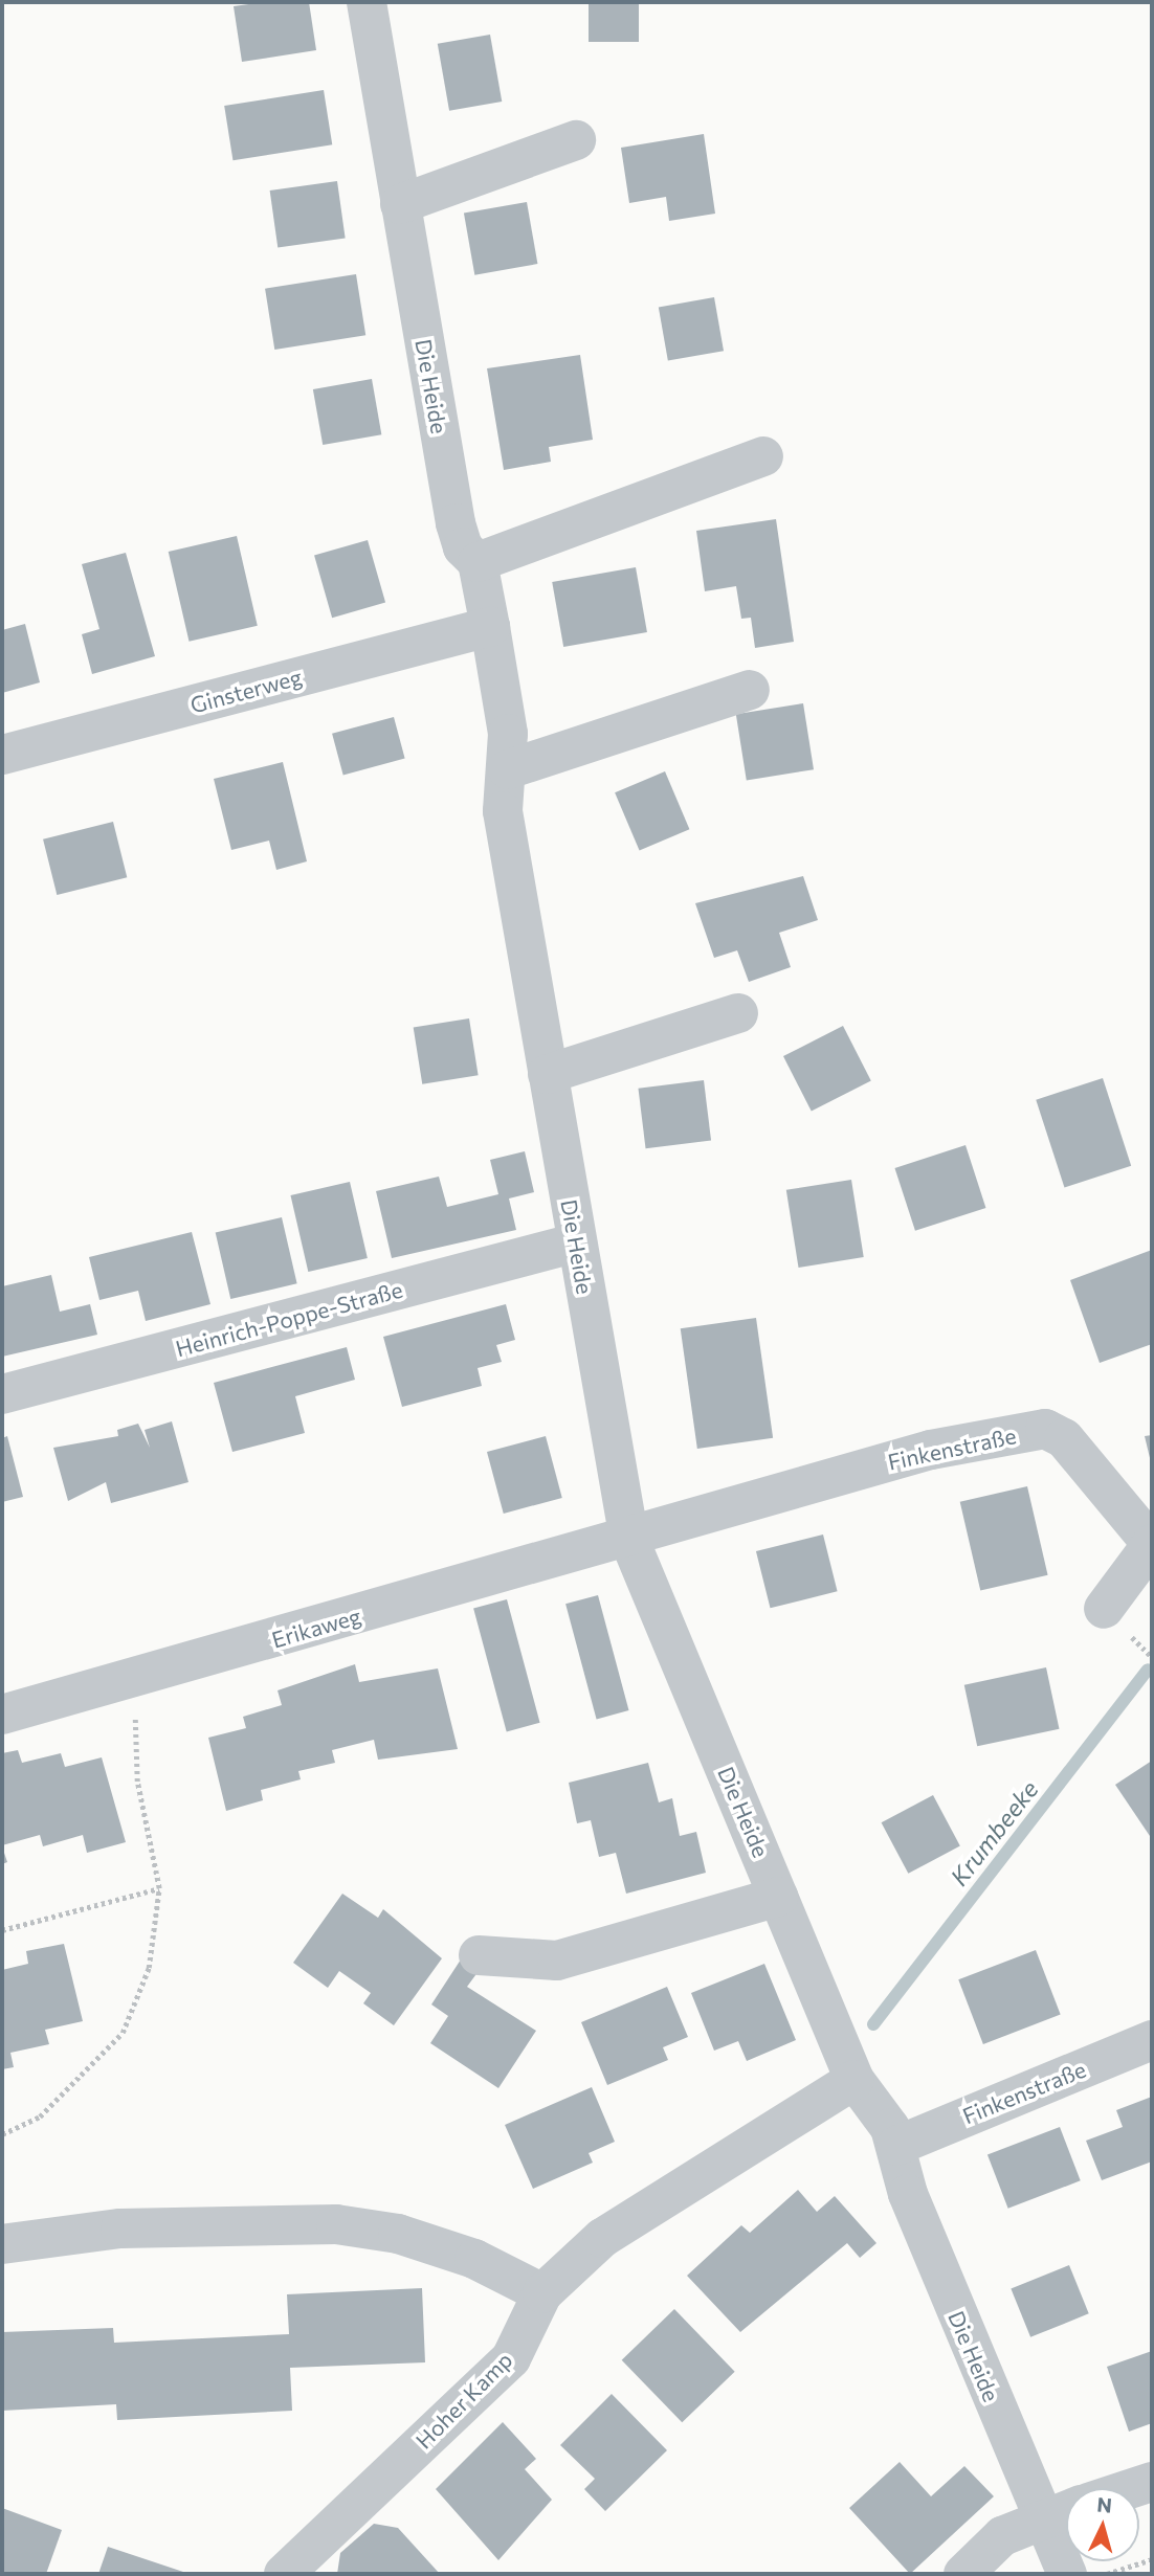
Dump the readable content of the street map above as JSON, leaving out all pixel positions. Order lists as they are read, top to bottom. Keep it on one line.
{"streets":{"street":["Die Heide","Ginsterweg","Heinrich-Poppe-Straße","Finkenstraße","Erikaweg","Hoher Kamp"]},"crossings":[["Die Heide","Ginsterweg"],["Die Heide","Heinrich-Poppe-Straße"],["Die Heide","Finkenstraße"],["Die Heide","Erikaweg"],["Die Heide","Hoher Kamp"],["Finkenstraße","Erikaweg"]],"water":["Krumbeeke"],"north":"top"}
